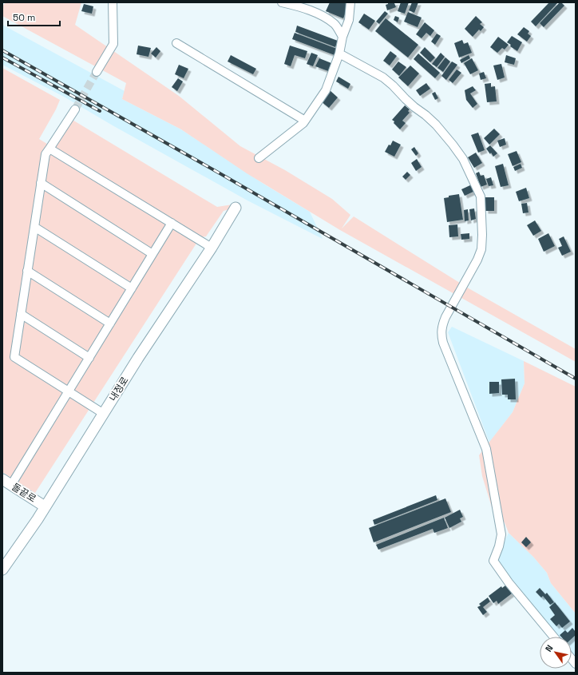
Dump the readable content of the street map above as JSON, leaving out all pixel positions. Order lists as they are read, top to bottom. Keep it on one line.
{"streets":{"street":["내정로","돌끝로"]},"crossings":[["내정로","돌끝로"]],"scale_bar":"50 m","north":"top left"}
